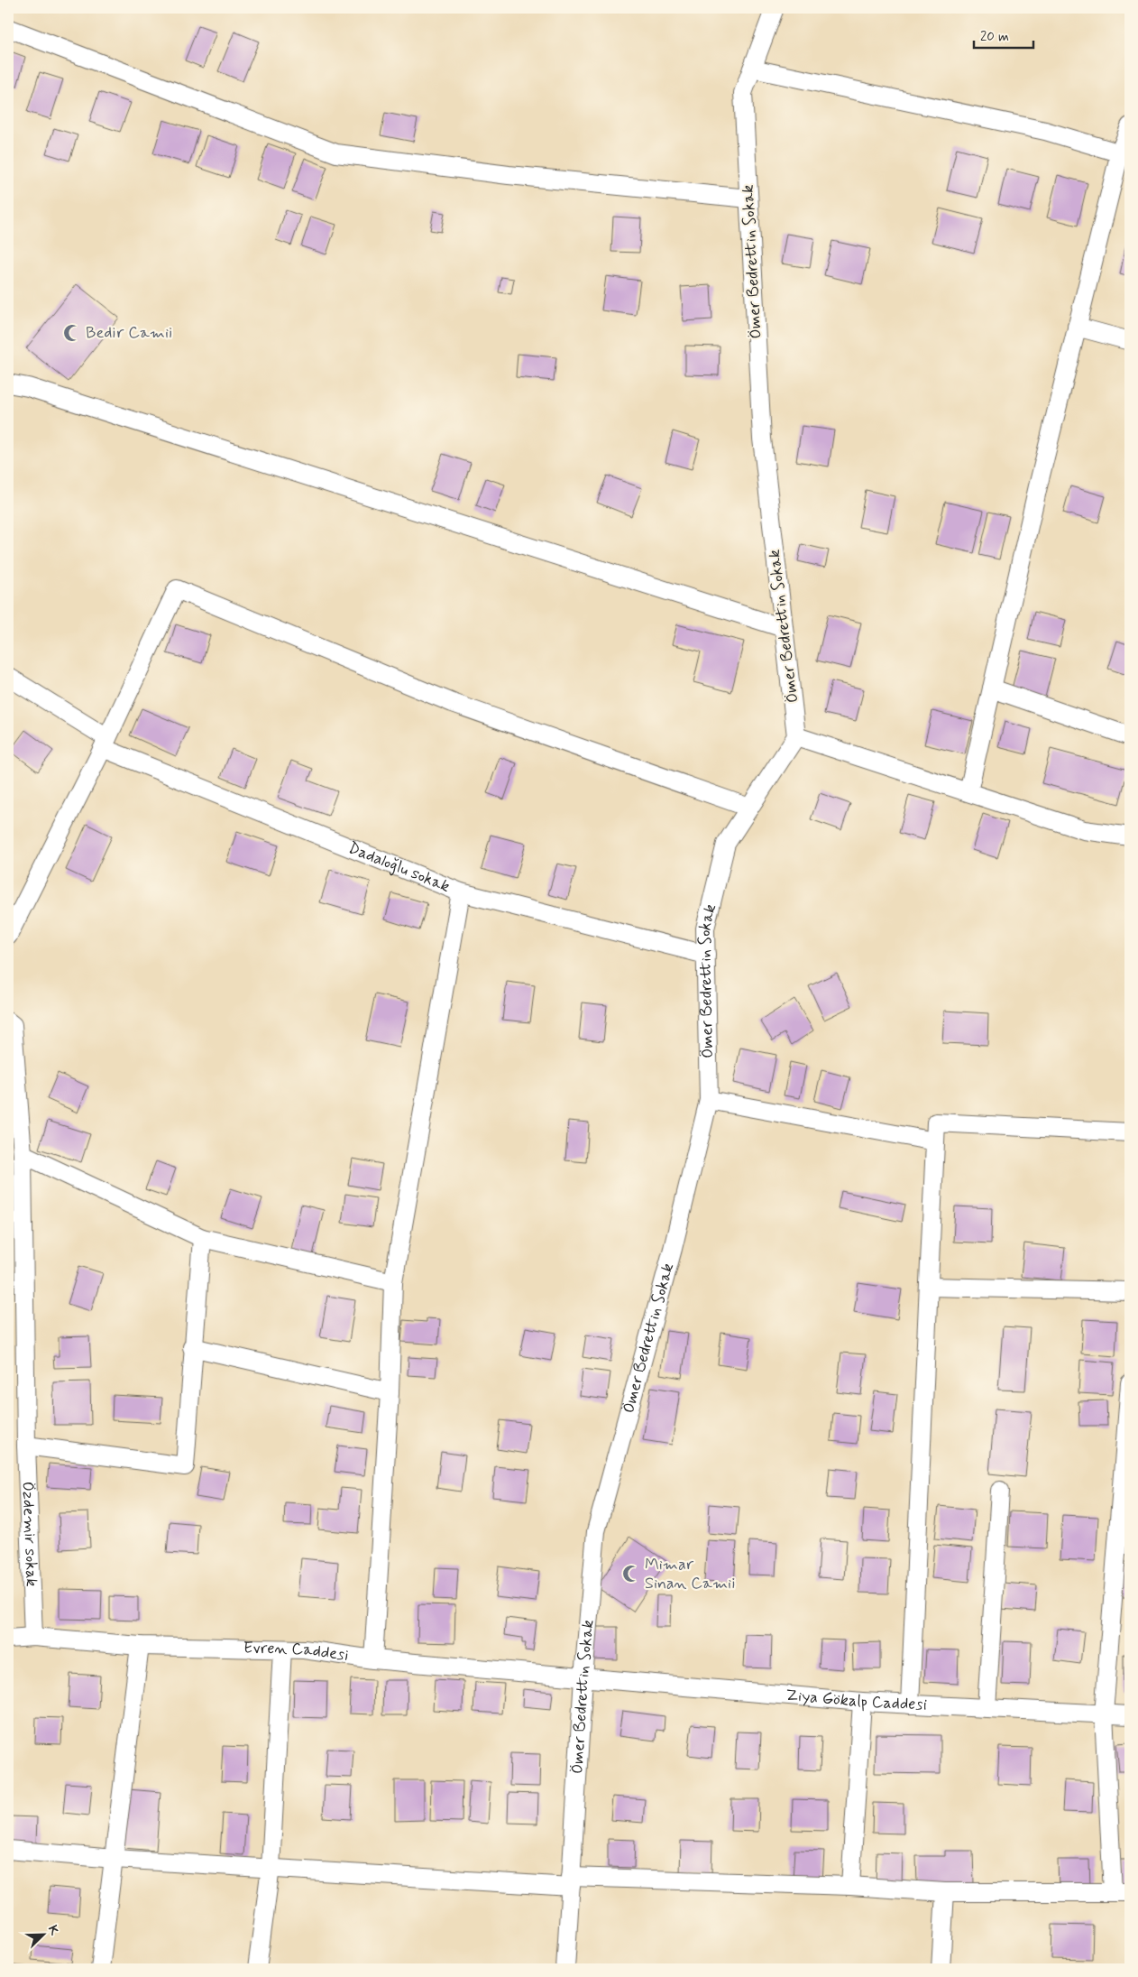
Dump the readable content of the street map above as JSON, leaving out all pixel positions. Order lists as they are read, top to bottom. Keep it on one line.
{"streets":{"street":["Ömer Bedrettin Sokak","Dadaloğlu sokak","Özdemir sokak","Evren Caddesi","Ziya Gökalp Caddesi"]},"crossings":[["Ömer Bedrettin Sokak","Dadaloğlu sokak"],["Ömer Bedrettin Sokak","Evren Caddesi"],["Ömer Bedrettin Sokak","Ziya Gökalp Caddesi"],["Özdemir sokak","Evren Caddesi"],["Evren Caddesi","Ziya Gökalp Caddesi"]],"places":{"mosque":["Bedir Camii","Mimar Sinan Camii"]},"scale_bar":"20 m","north":"top right"}
